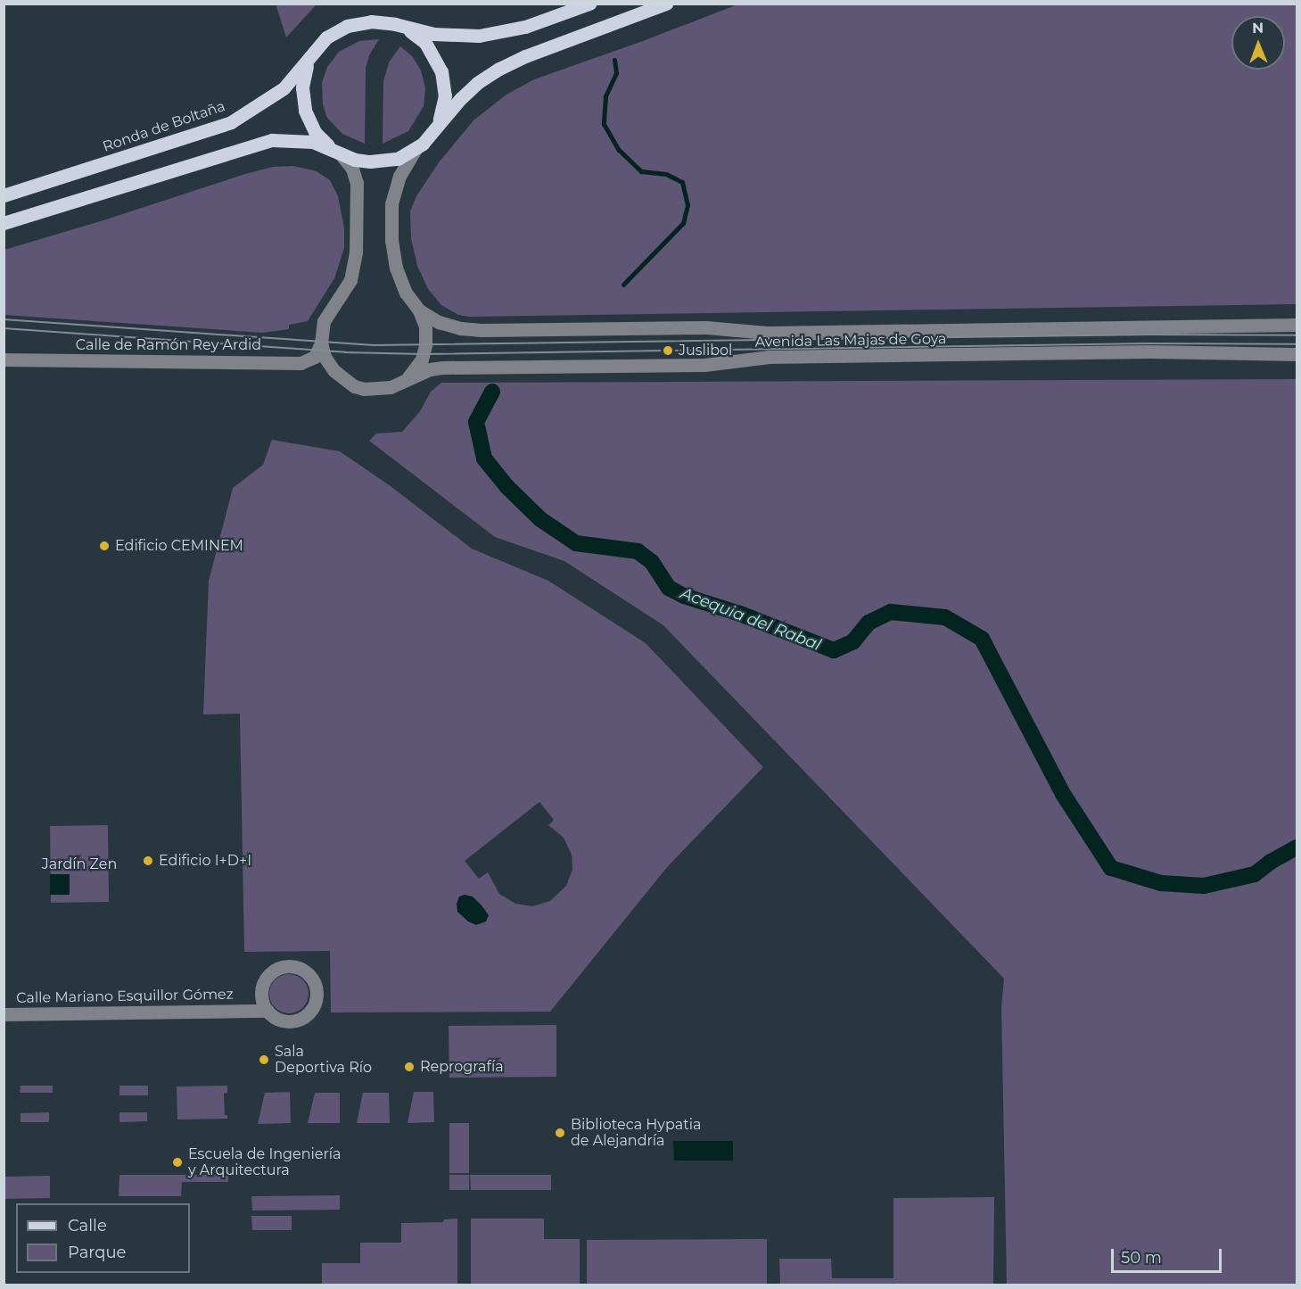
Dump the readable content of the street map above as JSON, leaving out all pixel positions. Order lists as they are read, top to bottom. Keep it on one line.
{"streets":{"main road":["Ronda de Boltaña"],"street":["Avenida Las Majas de Goya","Calle de Ramón Rey Ardid","Calle Mariano Esquillor Gómez"]},"crossings":[["Ronda de Boltaña","Avenida Las Majas de Goya"],["Avenida Las Majas de Goya","Calle de Ramón Rey Ardid"]],"water":["Acequia del Rabal"],"parks":["Jardín Zen"],"places":["Juslibol","Edificio CEMINEM","Edificio I+D+I","Sala Deportiva Río","Reprografía","Biblioteca Hypatia de Alejandría","Escuela de Ingeniería y Arquitectura"],"legend":["Calle","Parque"],"scale_bar":"50 m","north":"top"}
